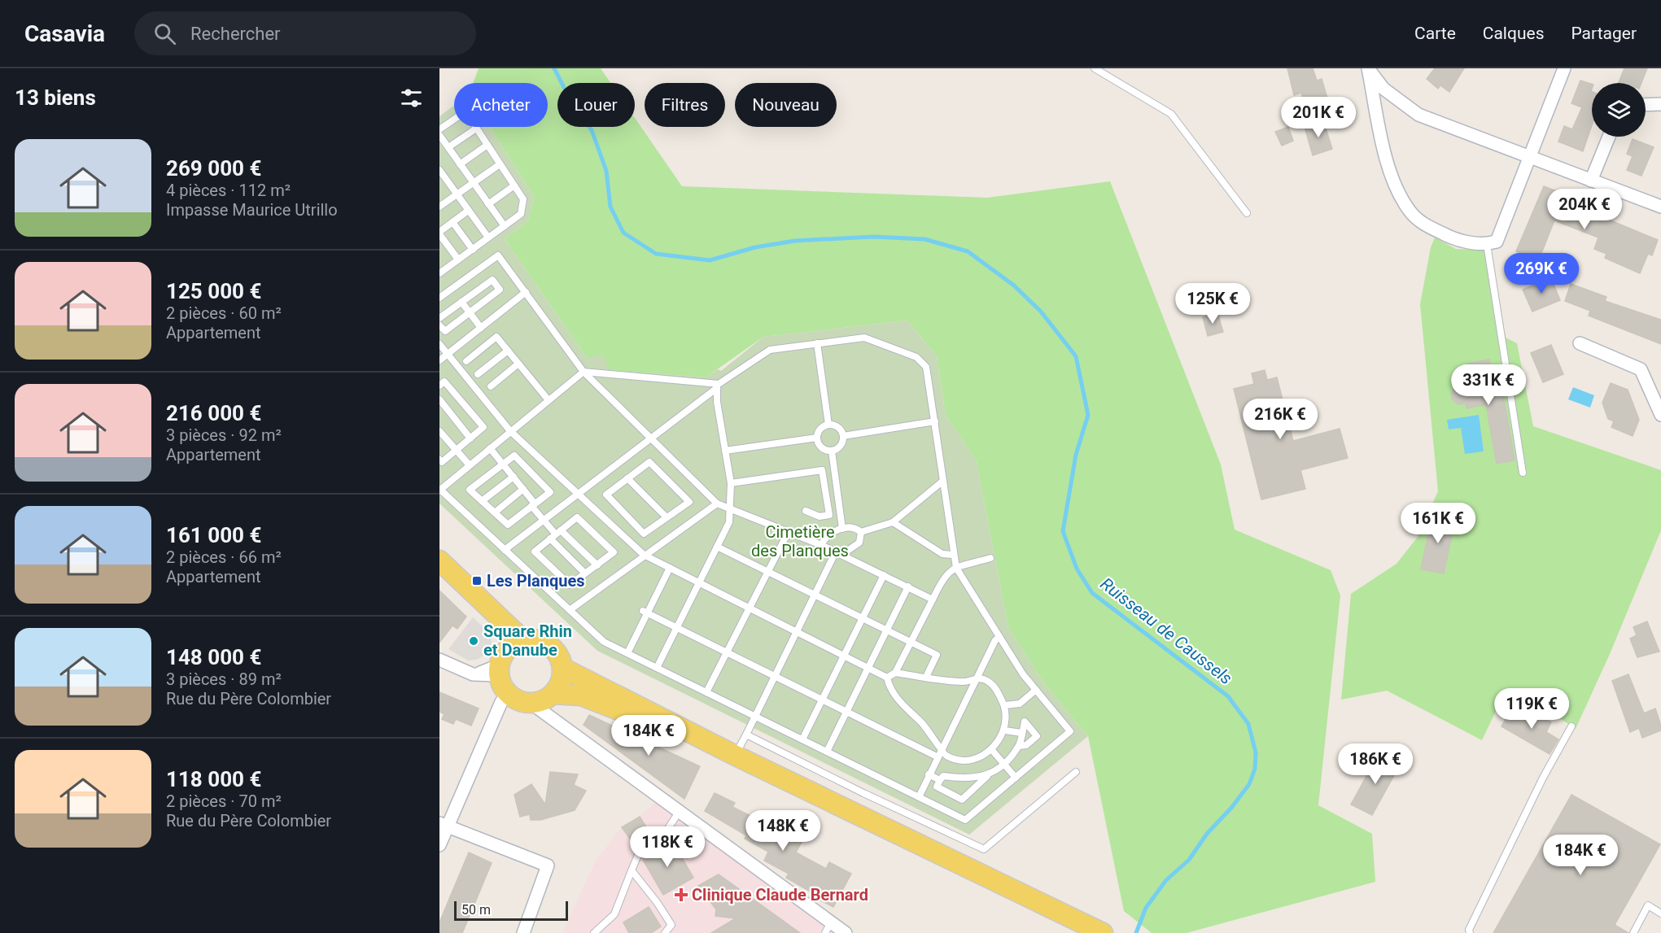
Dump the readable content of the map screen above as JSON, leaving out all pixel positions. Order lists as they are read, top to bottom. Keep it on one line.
{"water":["Ruisseau de Caussels"],"parks":["Cimetière des Planques"],"places":{"transit":["Les Planques"],"other":["Square Rhin et Danube"],"health":["Clinique Claude Bernard"]},"scale_bar":"50 m","page":{"header":"Casavia","search":"Rechercher","nav":["Carte","Calques","Partager"],"heading":"13 biens","chip":["Acheter","Louer","Filtres","Nouveau"],"price":["201K €","204K €","269K €","125K €","331K €","216K €","161K €","119K €","184K €","186K €","148K €","118K €","184K €"],"list":[{"name":"269 000 €","note":"4 pièces · 112 m² · Impasse Maurice Utrillo"},{"name":"125 000 €","note":"2 pièces · 60 m² · Appartement"},{"name":"216 000 €","note":"3 pièces · 92 m² · Appartement"},{"name":"161 000 €","note":"2 pièces · 66 m² · Appartement"},{"name":"148 000 €","note":"3 pièces · 89 m² · Rue du Père Colombier"},{"name":"118 000 €","note":"2 pièces · 70 m² · Rue du Père Colombier"}],"scale":"50 m"}}
